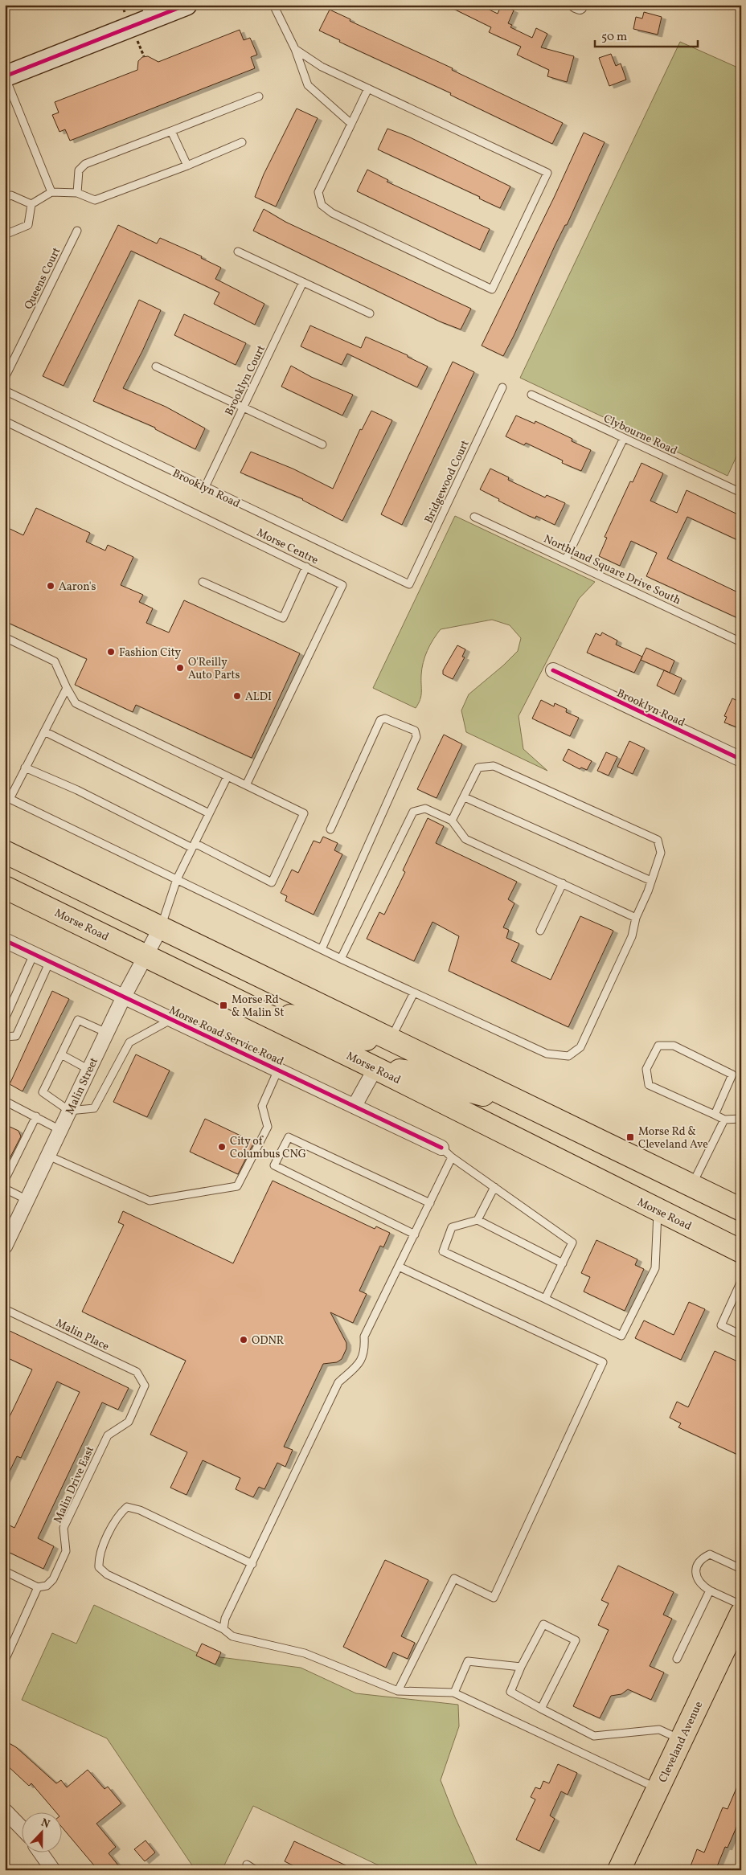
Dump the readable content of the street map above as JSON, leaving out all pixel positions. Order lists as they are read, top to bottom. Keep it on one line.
{"streets":{"main road":["Morse Road","Cleveland Avenue"],"street":["Brooklyn Road","Morse Road Service Road","Malin Street"],"lane":["Queens Court","Brooklyn Court","Clybourne Road","Bridgewood Court","Morse Centre","Northland Square Drive South","Malin Place","Malin Drive East"]},"crossings":[["Brooklyn Court","Brooklyn Road"],["Bridgewood Court","Brooklyn Road"],["Morse Road","Malin Street"],["Morse Road Service Road","Malin Street"],["Malin Place","Malin Drive East"]],"places":{"other":["Aaron's","Fashion City","O'Reilly Auto Parts","ALDI","City of Columbus CNG","ODNR"],"transit":["Morse Rd & Malin St","Morse Rd & Cleveland Ave"]},"scale_bar":"50 m","north":"top"}
